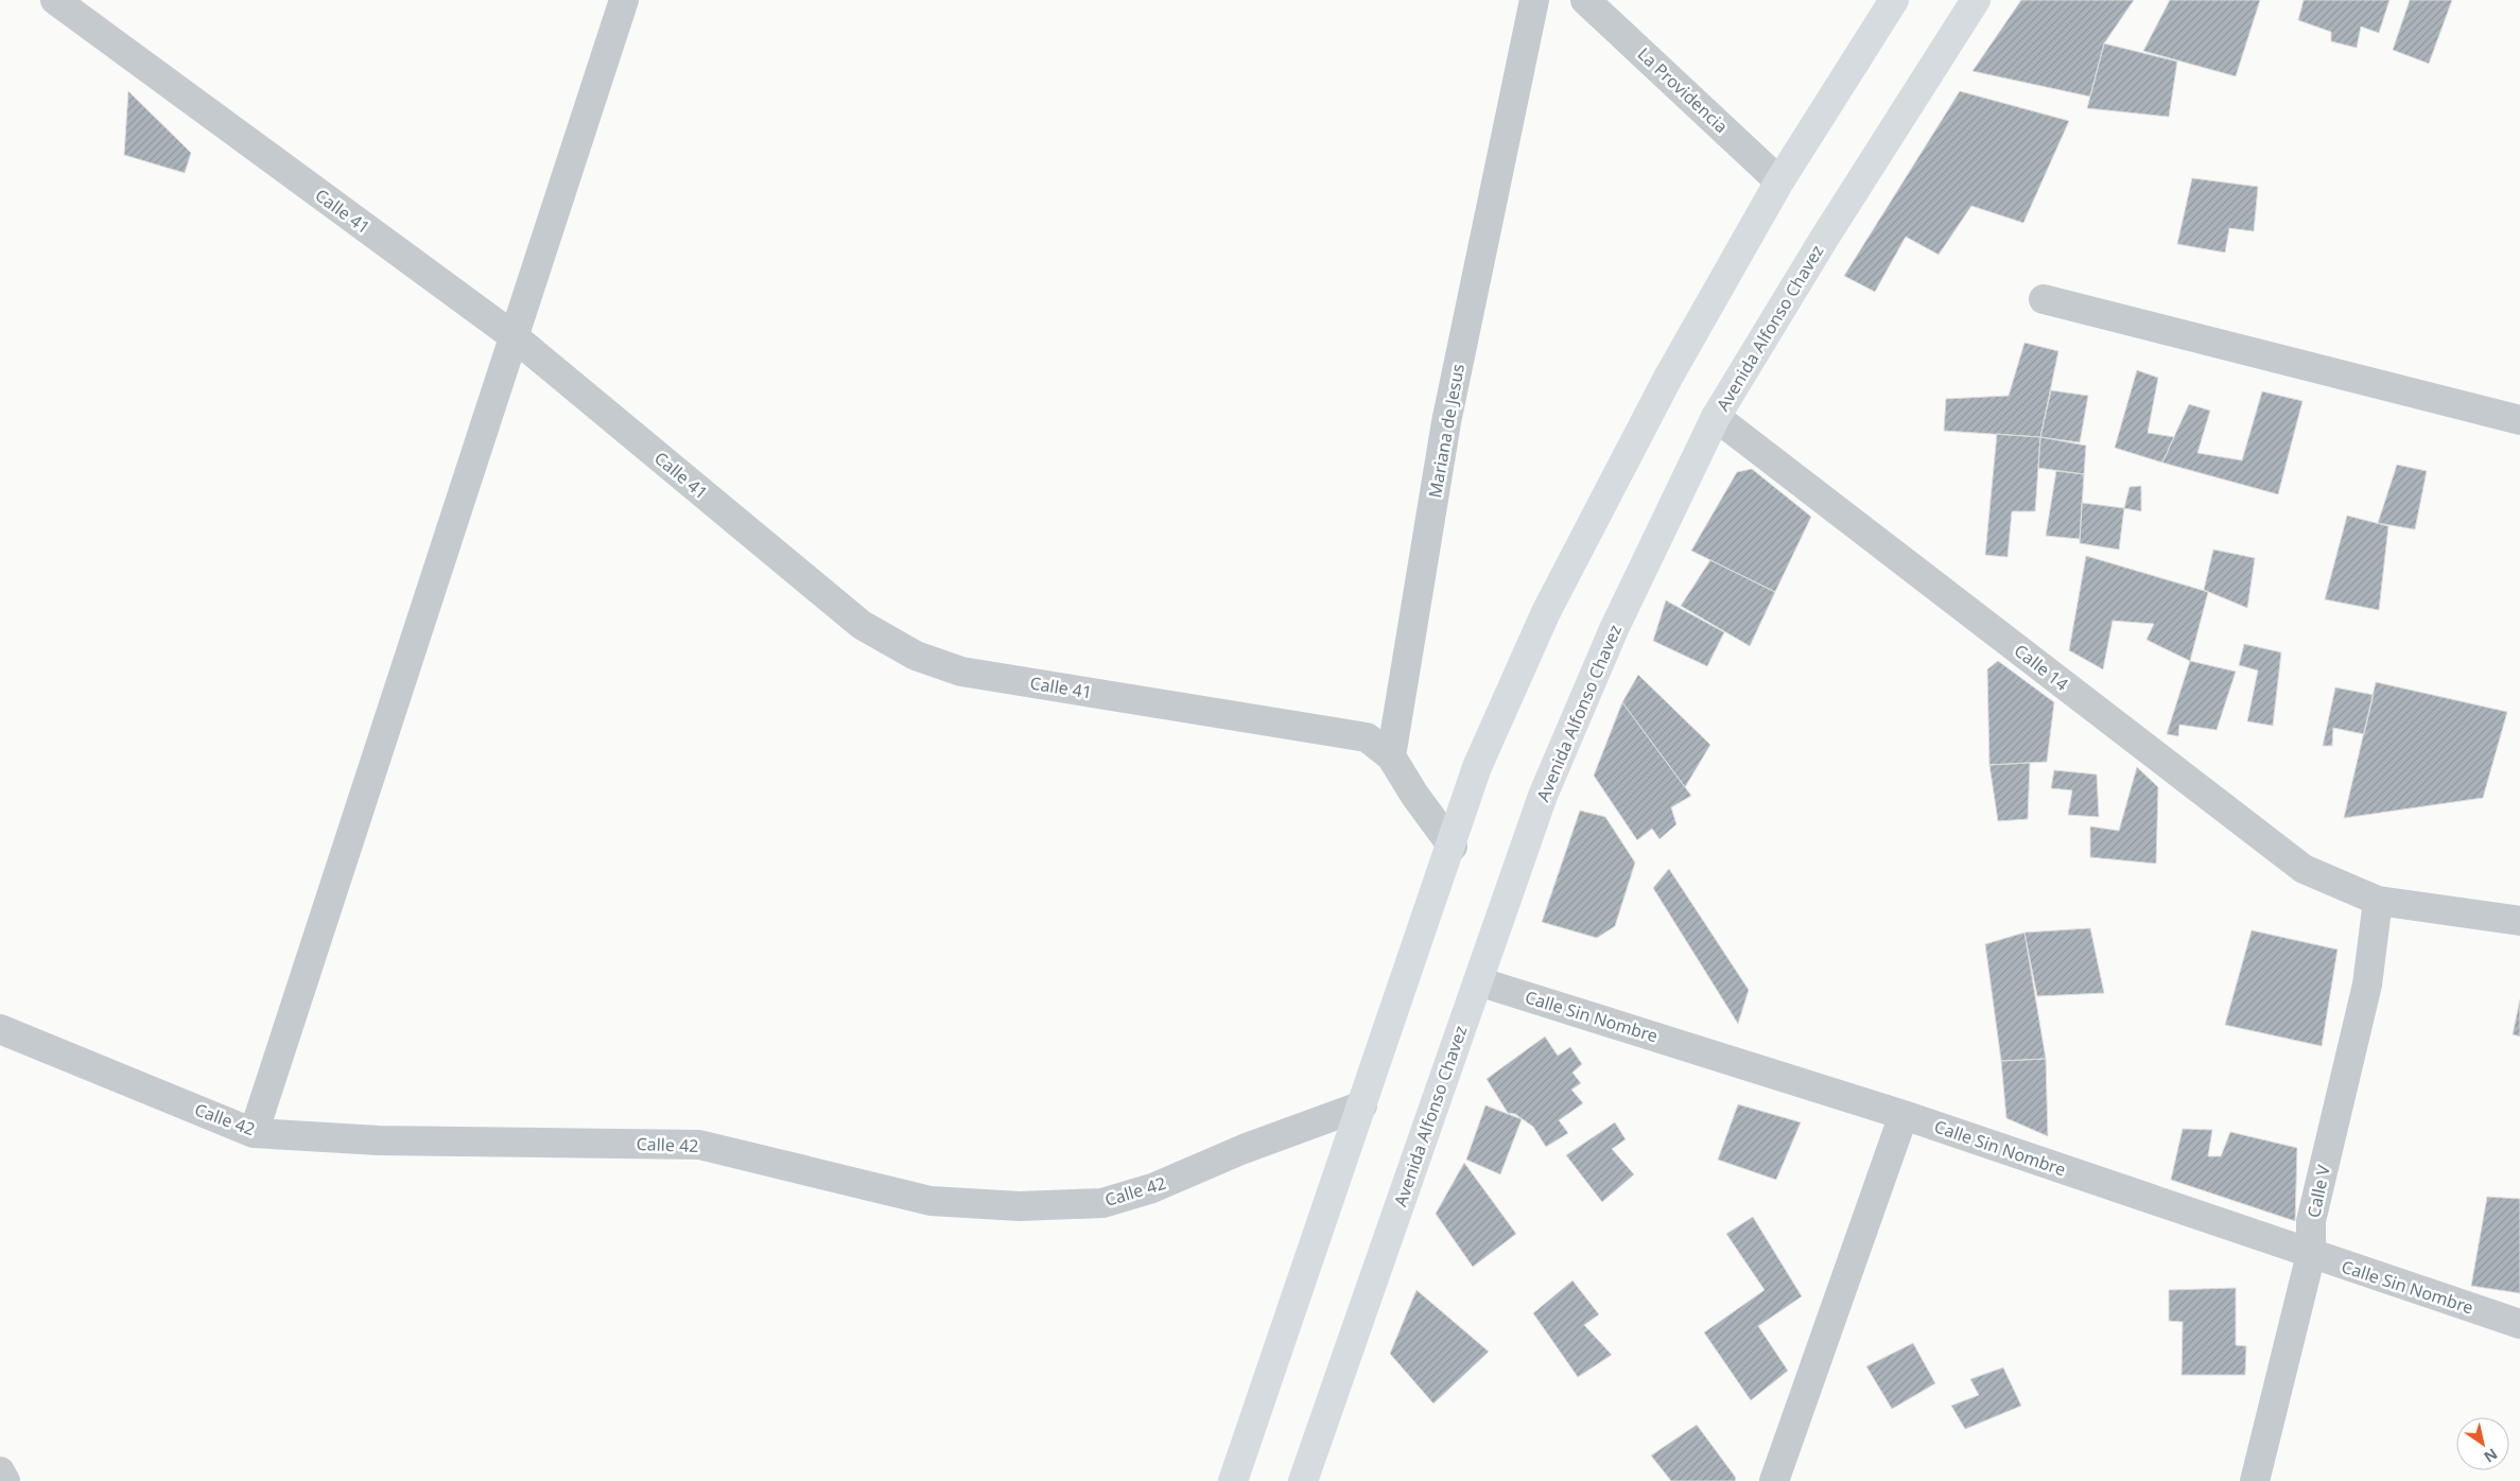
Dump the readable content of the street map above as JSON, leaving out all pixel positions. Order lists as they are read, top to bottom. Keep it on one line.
{"streets":{"main road":["Avenida Alfonso Chavez"],"street":["La Providencia","Calle 41","Mariana de Jesus","Calle 14","Calle Sin Nombre","Calle 42","Calle V"]},"crossings":[["Calle 41","Mariana de Jesus"],["Avenida Alfonso Chavez","Calle 14"],["Avenida Alfonso Chavez","Calle Sin Nombre"],["Calle 14","Calle V"],["Calle Sin Nombre","Calle V"]],"north":"bottom right"}
